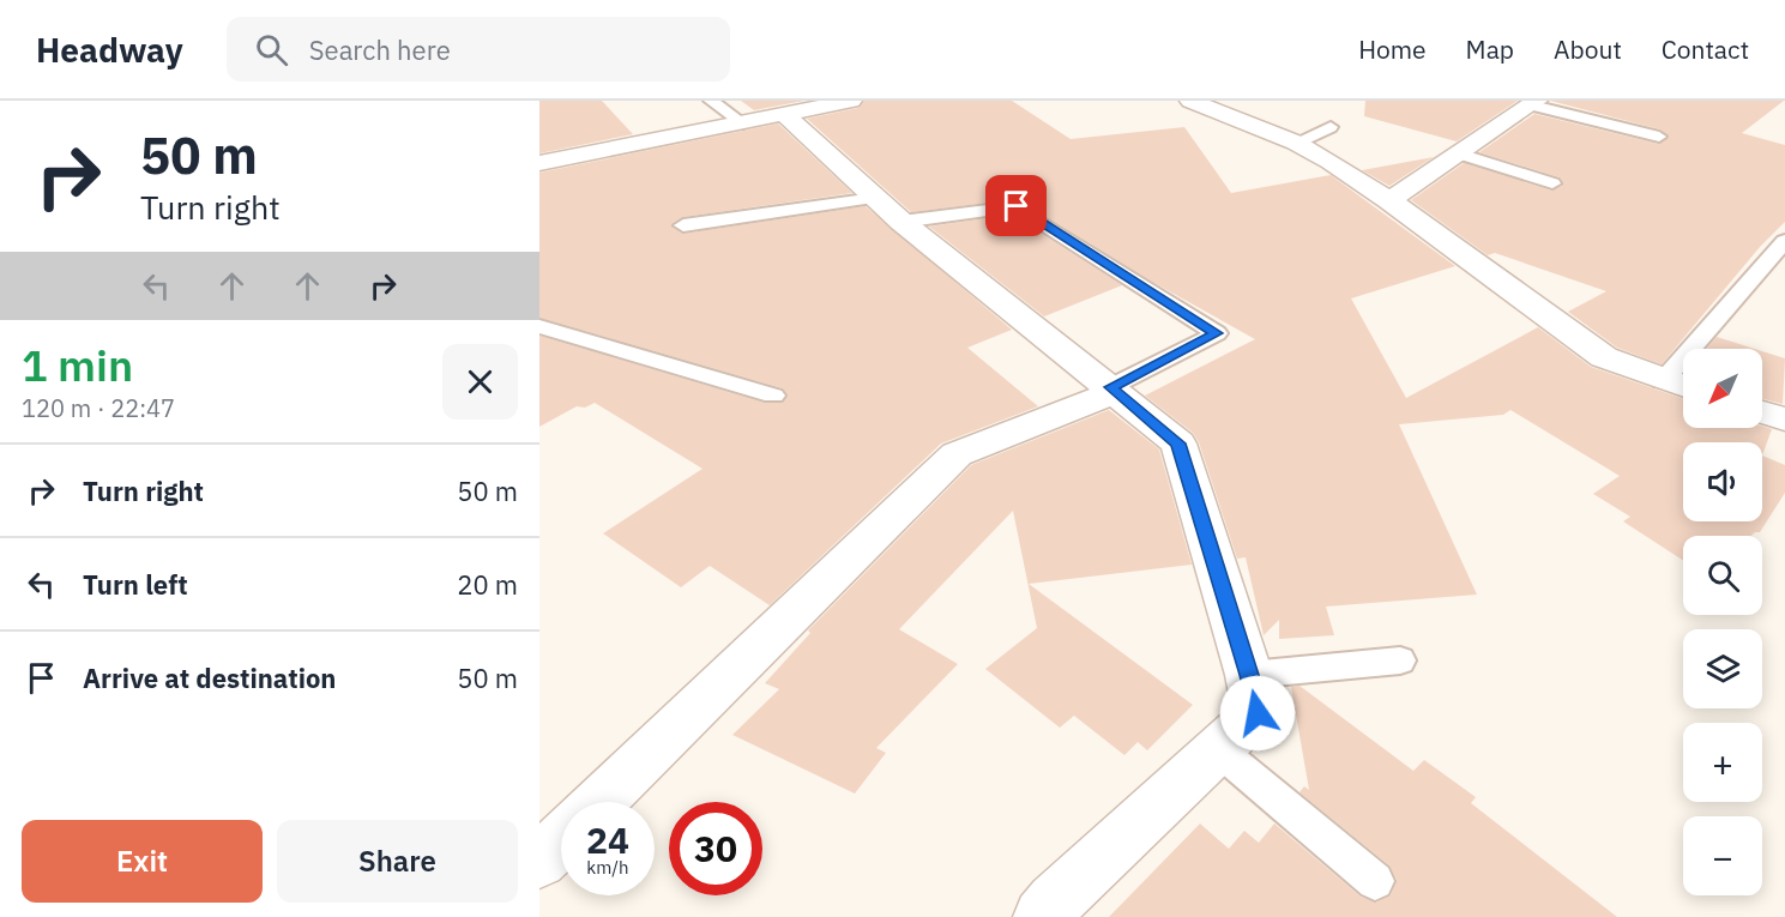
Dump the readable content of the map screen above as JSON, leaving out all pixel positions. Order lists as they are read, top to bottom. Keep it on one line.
{"north":"bottom left","page":{"header":"Headway","search":"Search here","nav":["Home","Map","About","Contact"],"turn":["50 m","Turn right"],"heading":["1 min","120 m · 22:47"],"map_buttons":["+","−"],"list":[{"name":"Turn right","value":"50 m"},{"name":"Turn left","value":"20 m"},{"name":"Arrive at destination","value":"50 m"}],"speed":"24 km/h","limit":"30","buttons":["Exit","Share"]}}
